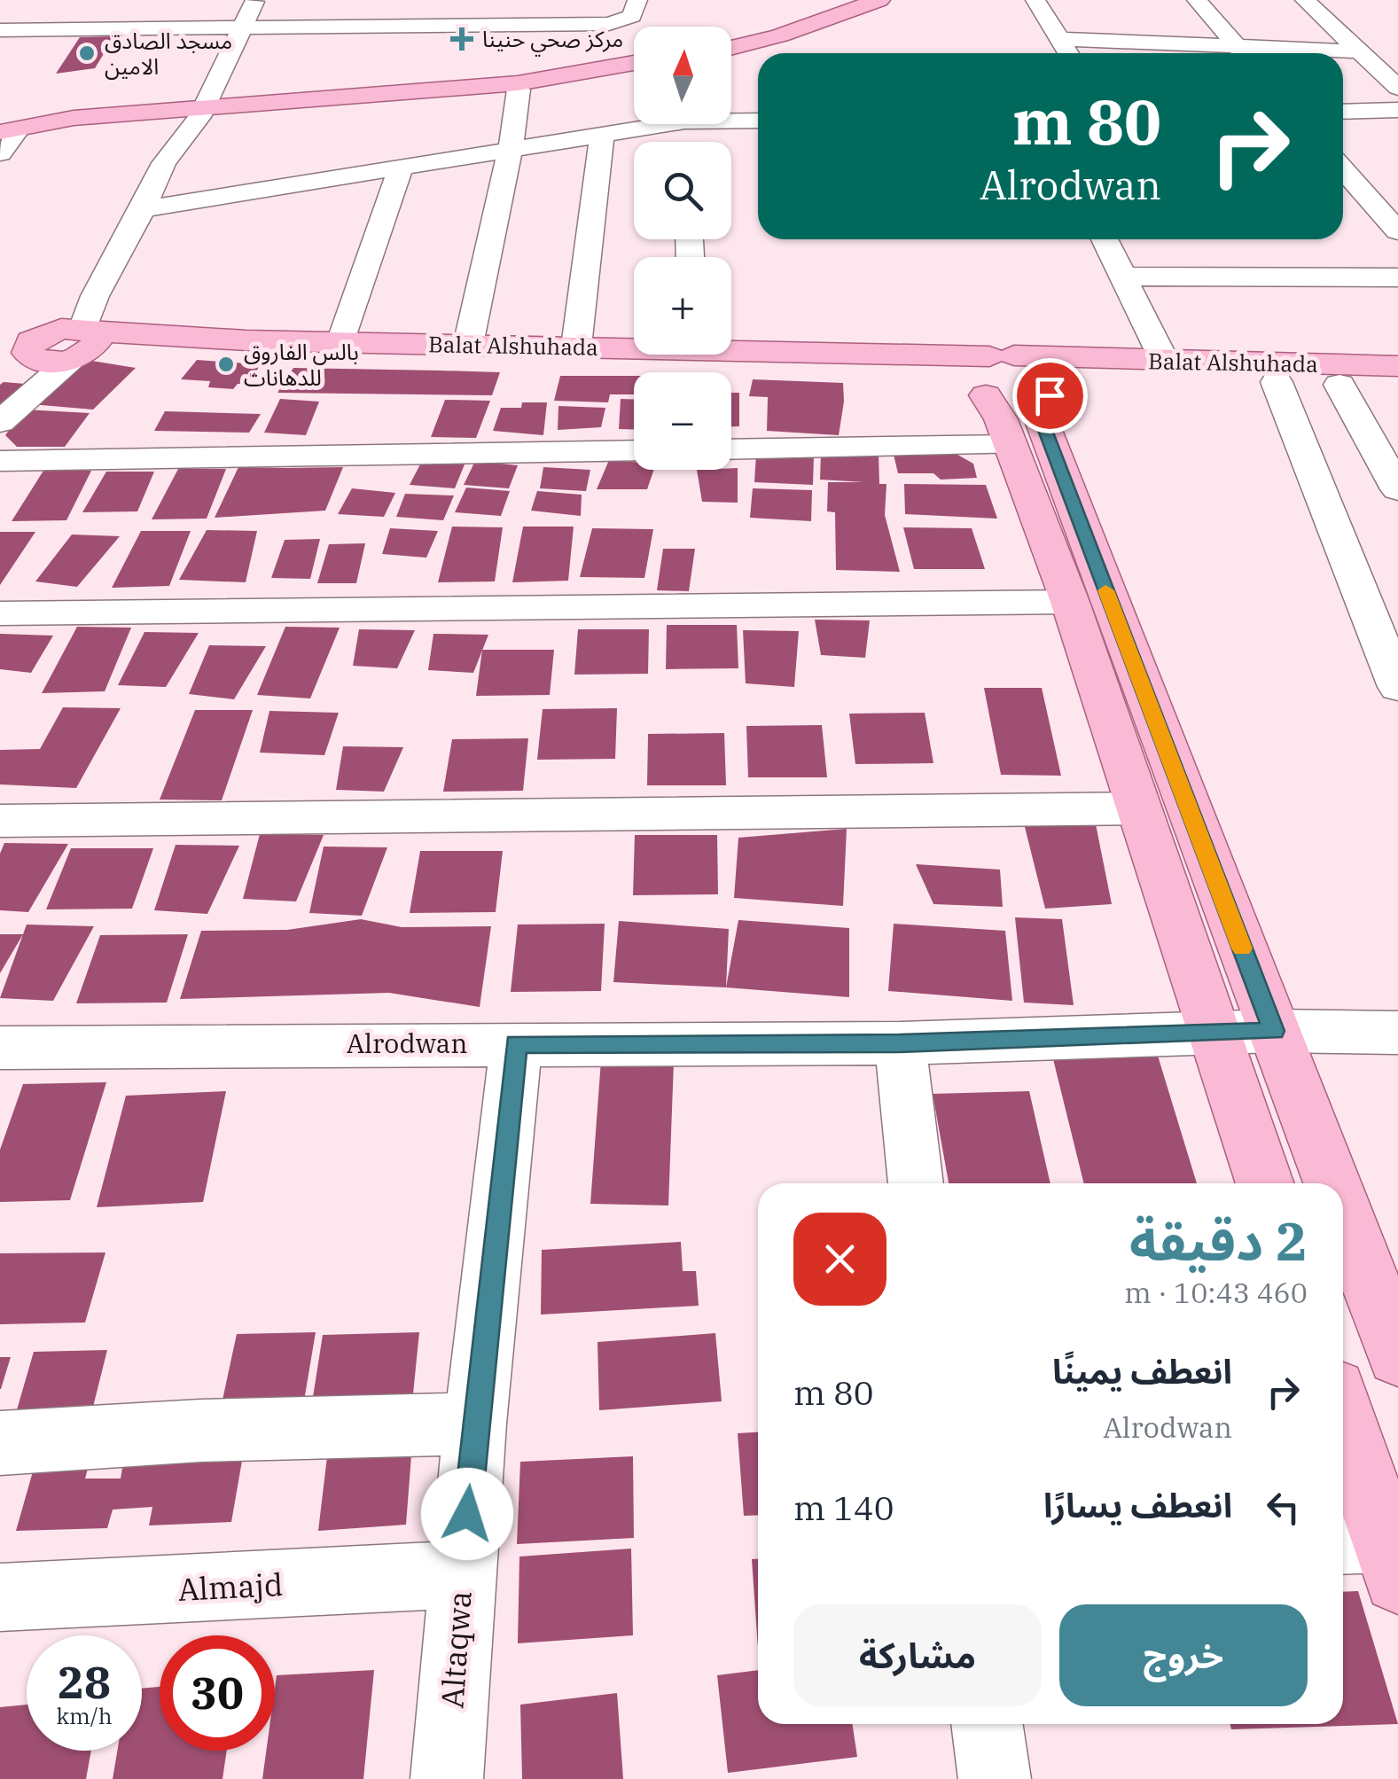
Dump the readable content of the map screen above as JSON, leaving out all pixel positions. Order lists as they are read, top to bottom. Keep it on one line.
{"streets":{"main road":["Balat Alshuhada"],"street":["Alrodwan","Almajd","Altaqwa"]},"crossings":[["Alrodwan","Altaqwa"],["Almajd","Altaqwa"]],"places":{"health":["مركز صحي حنينا"],"other":["مسجد الصادق الامين","بالس الفاروق للدهانات"]},"north":"top","page":{"map_buttons":["+","−"],"turn":["80 m","Alrodwan"],"heading":["2 دقيقة","460 m · 10:43"],"list":[{"name":"انعطف يمينًا","note":"Alrodwan","value":"80 m"},{"name":"انعطف يسارًا","value":"140 m"}],"buttons":["خروج","مشاركة"],"speed":"28 km/h","limit":"30"}}
